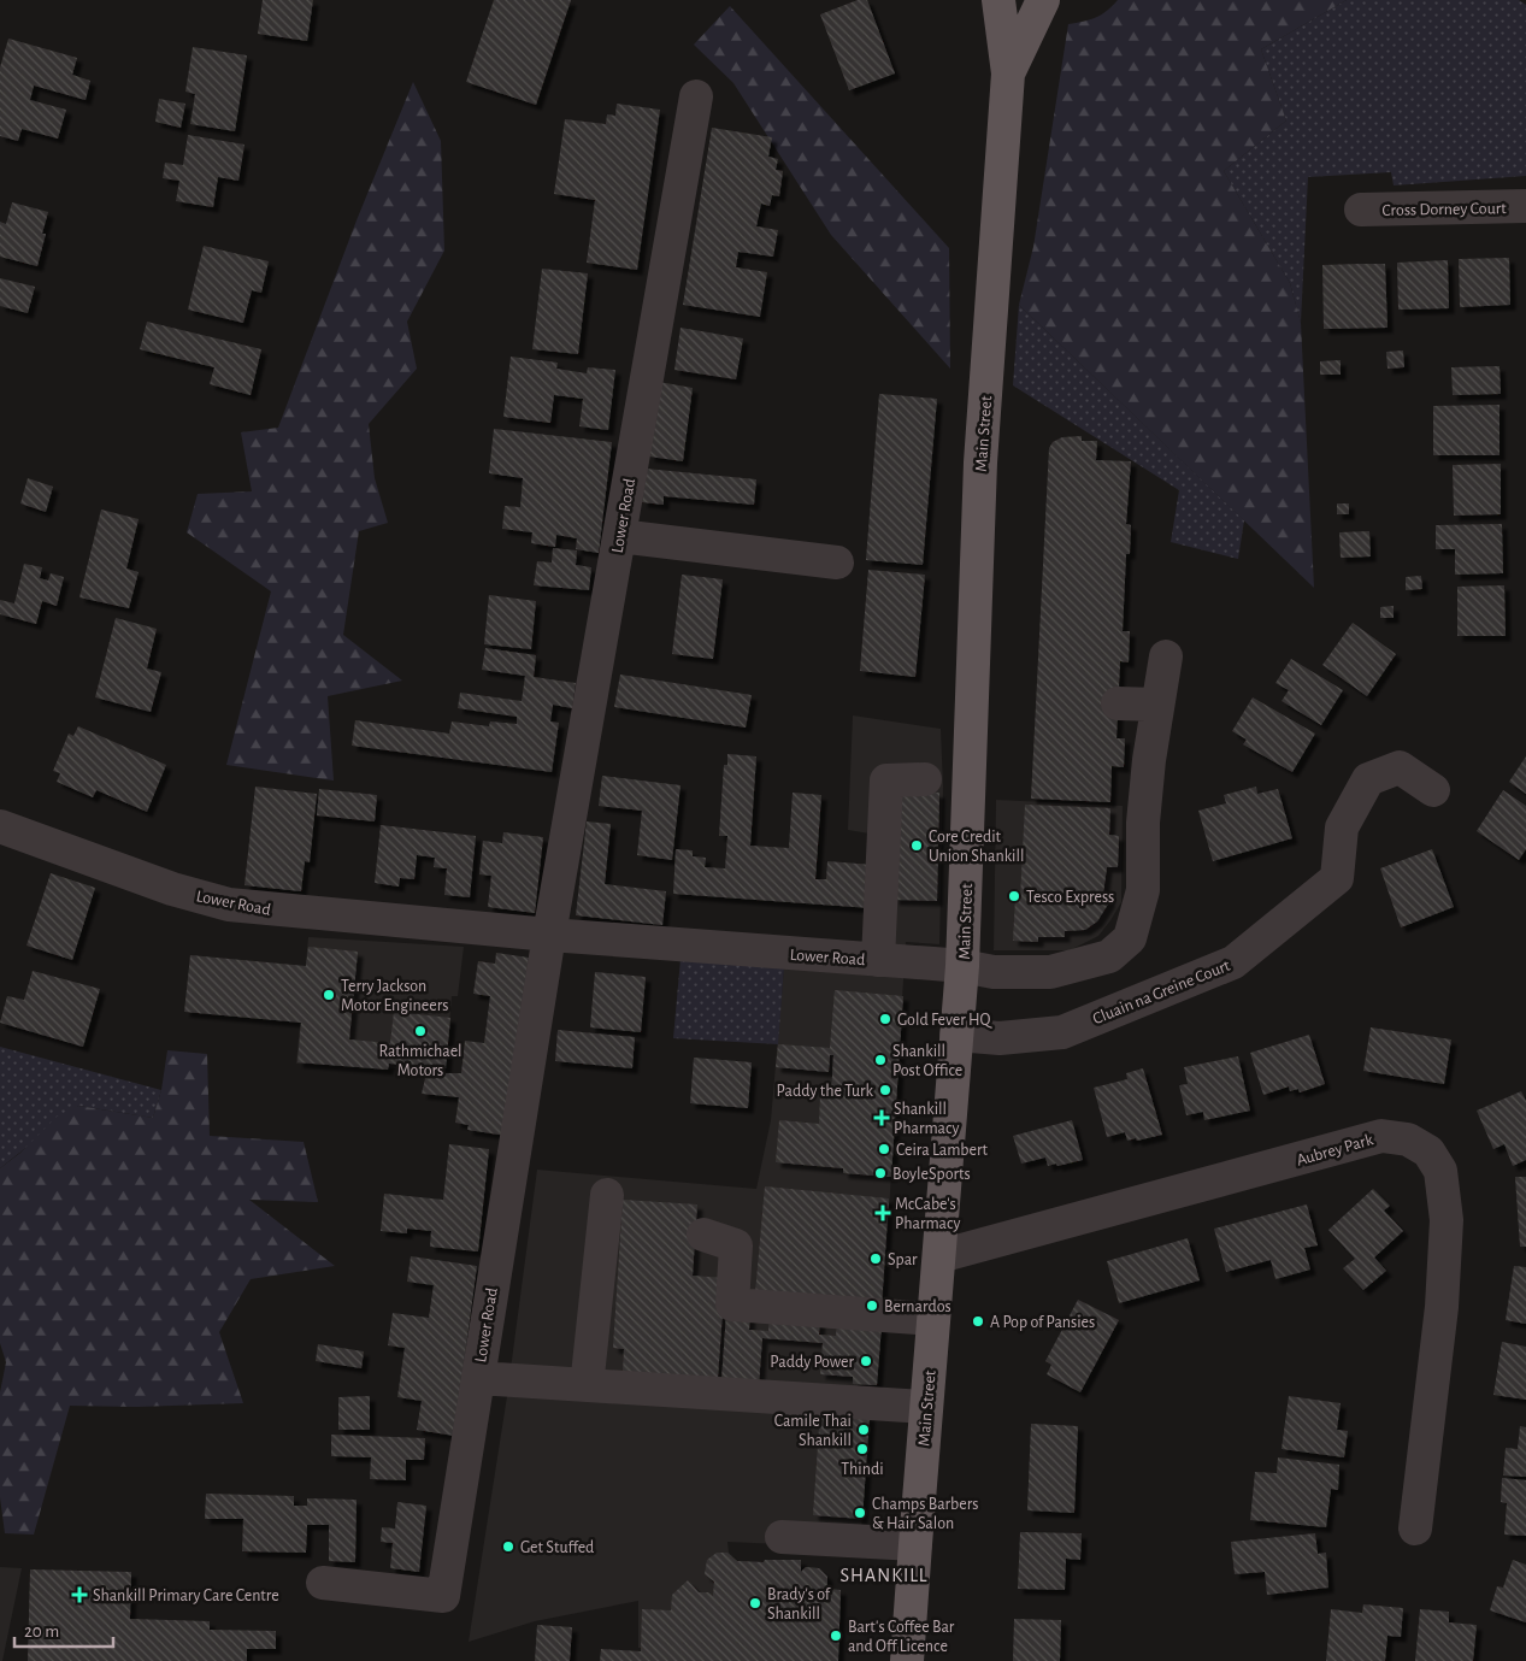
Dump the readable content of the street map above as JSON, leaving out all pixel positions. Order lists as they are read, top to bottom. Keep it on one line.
{"streets":{"main road":["Main Street"],"street":["Cross Dorney Court","Lower Road","Cluain na Greine Court","Aubrey Park"]},"crossings":[["Main Street","Lower Road"],["Main Street","Cluain na Greine Court"],["Main Street","Aubrey Park"]],"districts":["SHANKILL"],"places":{"other":["Core Credit Union Shankill","Tesco Express","Terry Jackson Motor Engineers","Gold Fever HQ","Rathmichael Motors","Shankill Post Office","Paddy the Turk","Ceira Lambert","BoyleSports","Spar","Bernardos","A Pop of Pansies","Paddy Power","Camile Thai Shankill","Thindi","Champs Barbers & Hair Salon","Get Stuffed","Brady's of Shankill","Bart's Coffee Bar and Off Licence"],"health":["Shankill Pharmacy","McCabe's Pharmacy","Shankill Primary Care Centre"]},"scale_bar":"20 m"}
